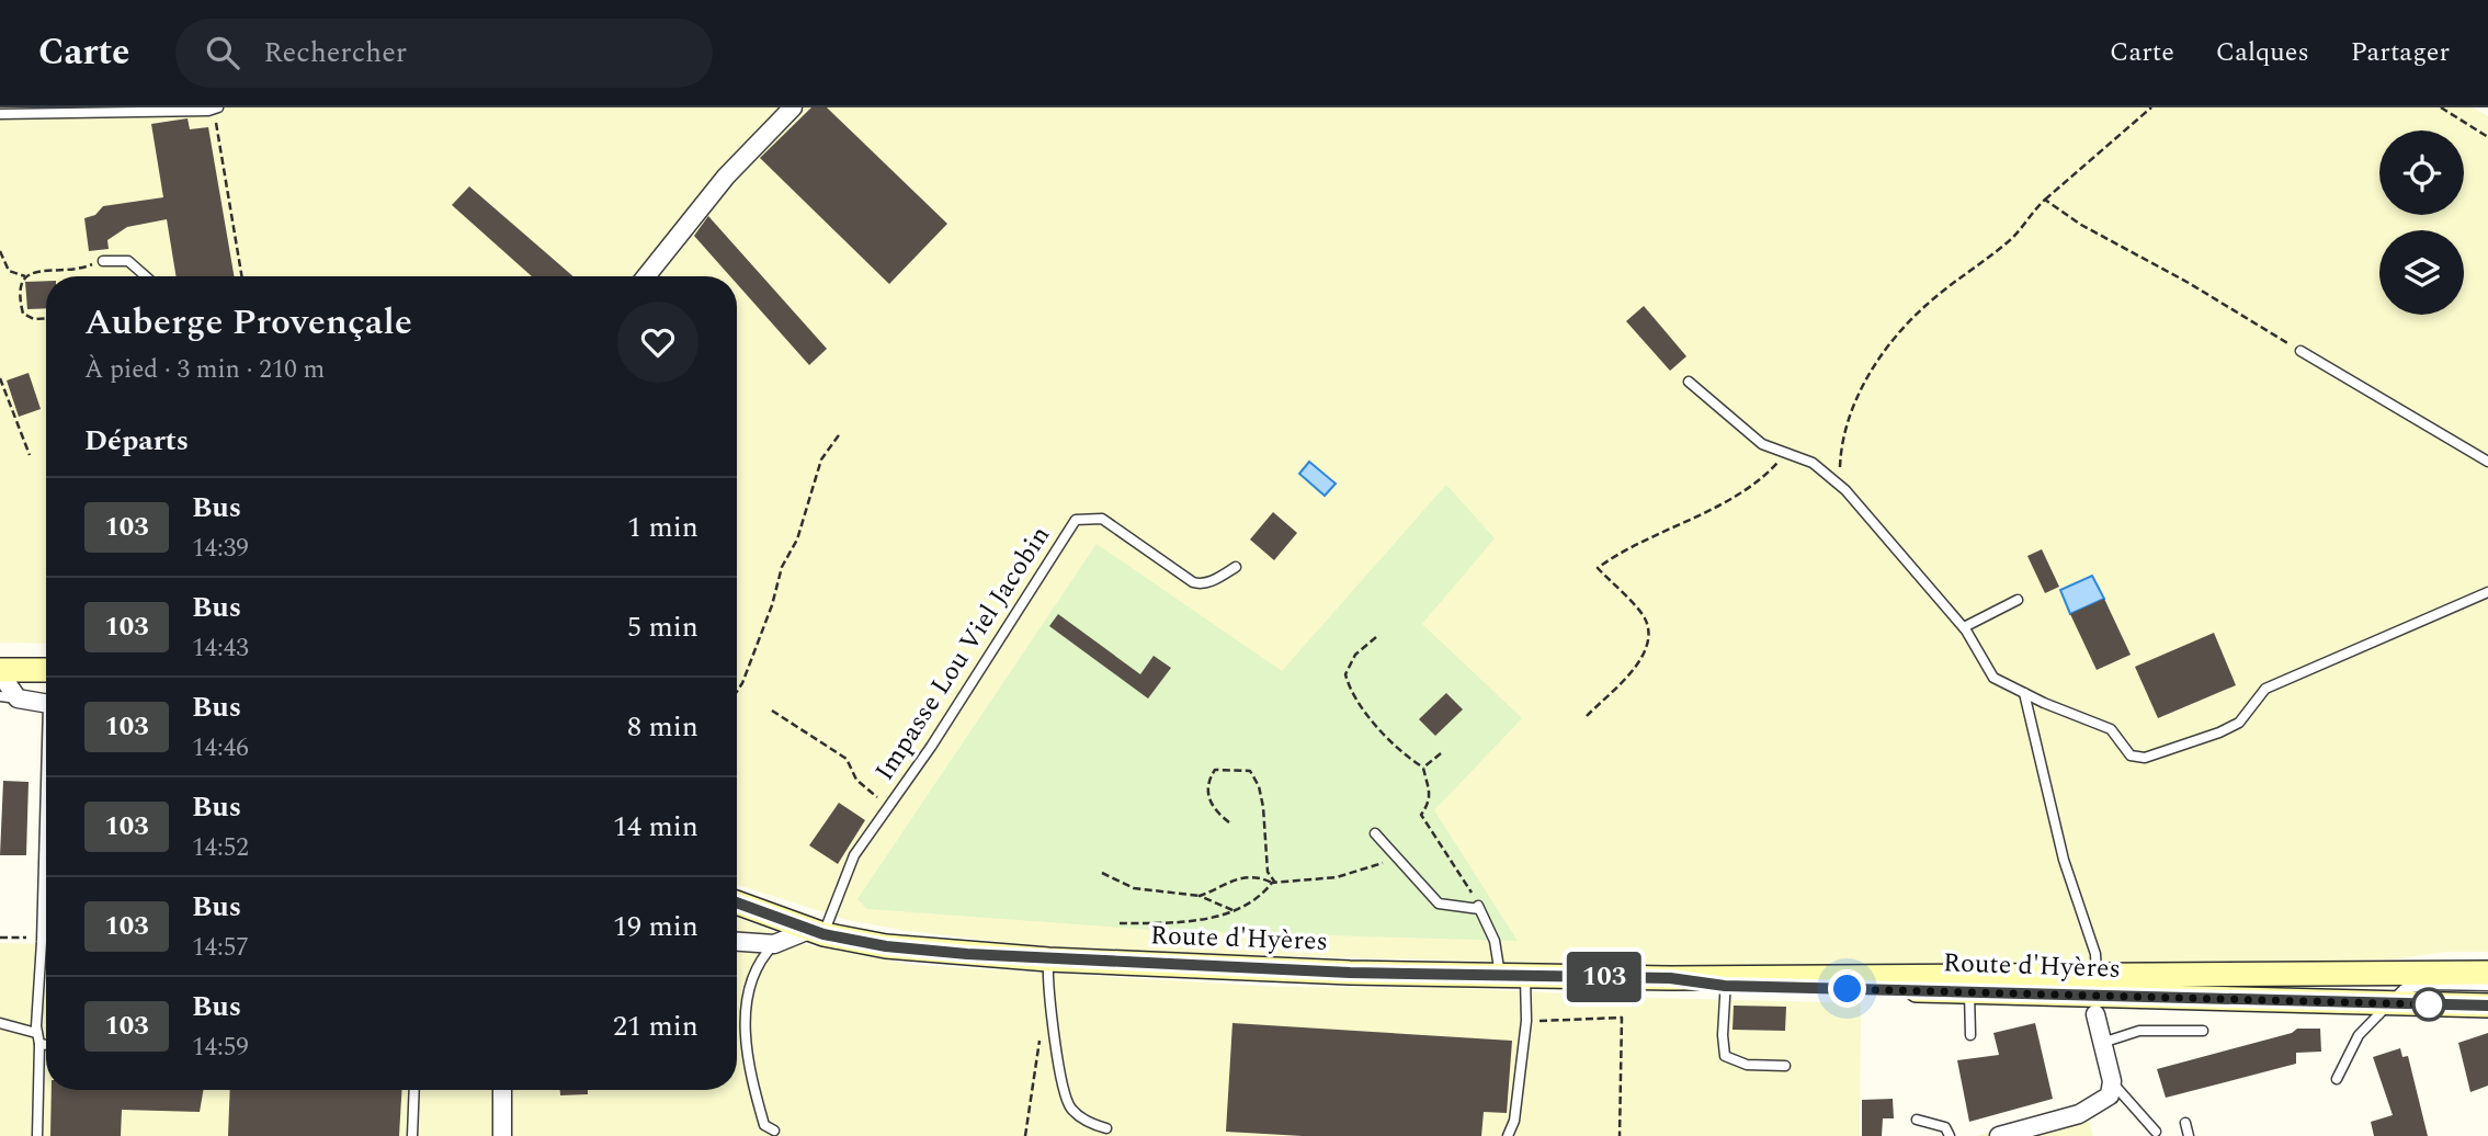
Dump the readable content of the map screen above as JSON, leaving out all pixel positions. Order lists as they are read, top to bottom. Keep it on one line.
{"streets":{"main road":["Route d'Hyères"],"lane":["Impasse Lou Viel Jacobin"]},"crossings":[["Impasse Lou Viel Jacobin","Route d'Hyères"]],"lines":["bus line 103"],"page":{"header":"Carte","search":"Rechercher","nav":["Carte","Calques","Partager"],"on_map":"103","heading":[["Auberge Provençale","À pied · 3 min · 210 m"],"Départs"],"list":[{"mark":"103","name":"Bus","note":"14:39","value":"1 min"},{"mark":"103","name":"Bus","note":"14:43","value":"5 min"},{"mark":"103","name":"Bus","note":"14:46","value":"8 min"},{"mark":"103","name":"Bus","note":"14:52","value":"14 min"},{"mark":"103","name":"Bus","note":"14:57","value":"19 min"},{"mark":"103","name":"Bus","note":"14:59","value":"21 min"}]}}
